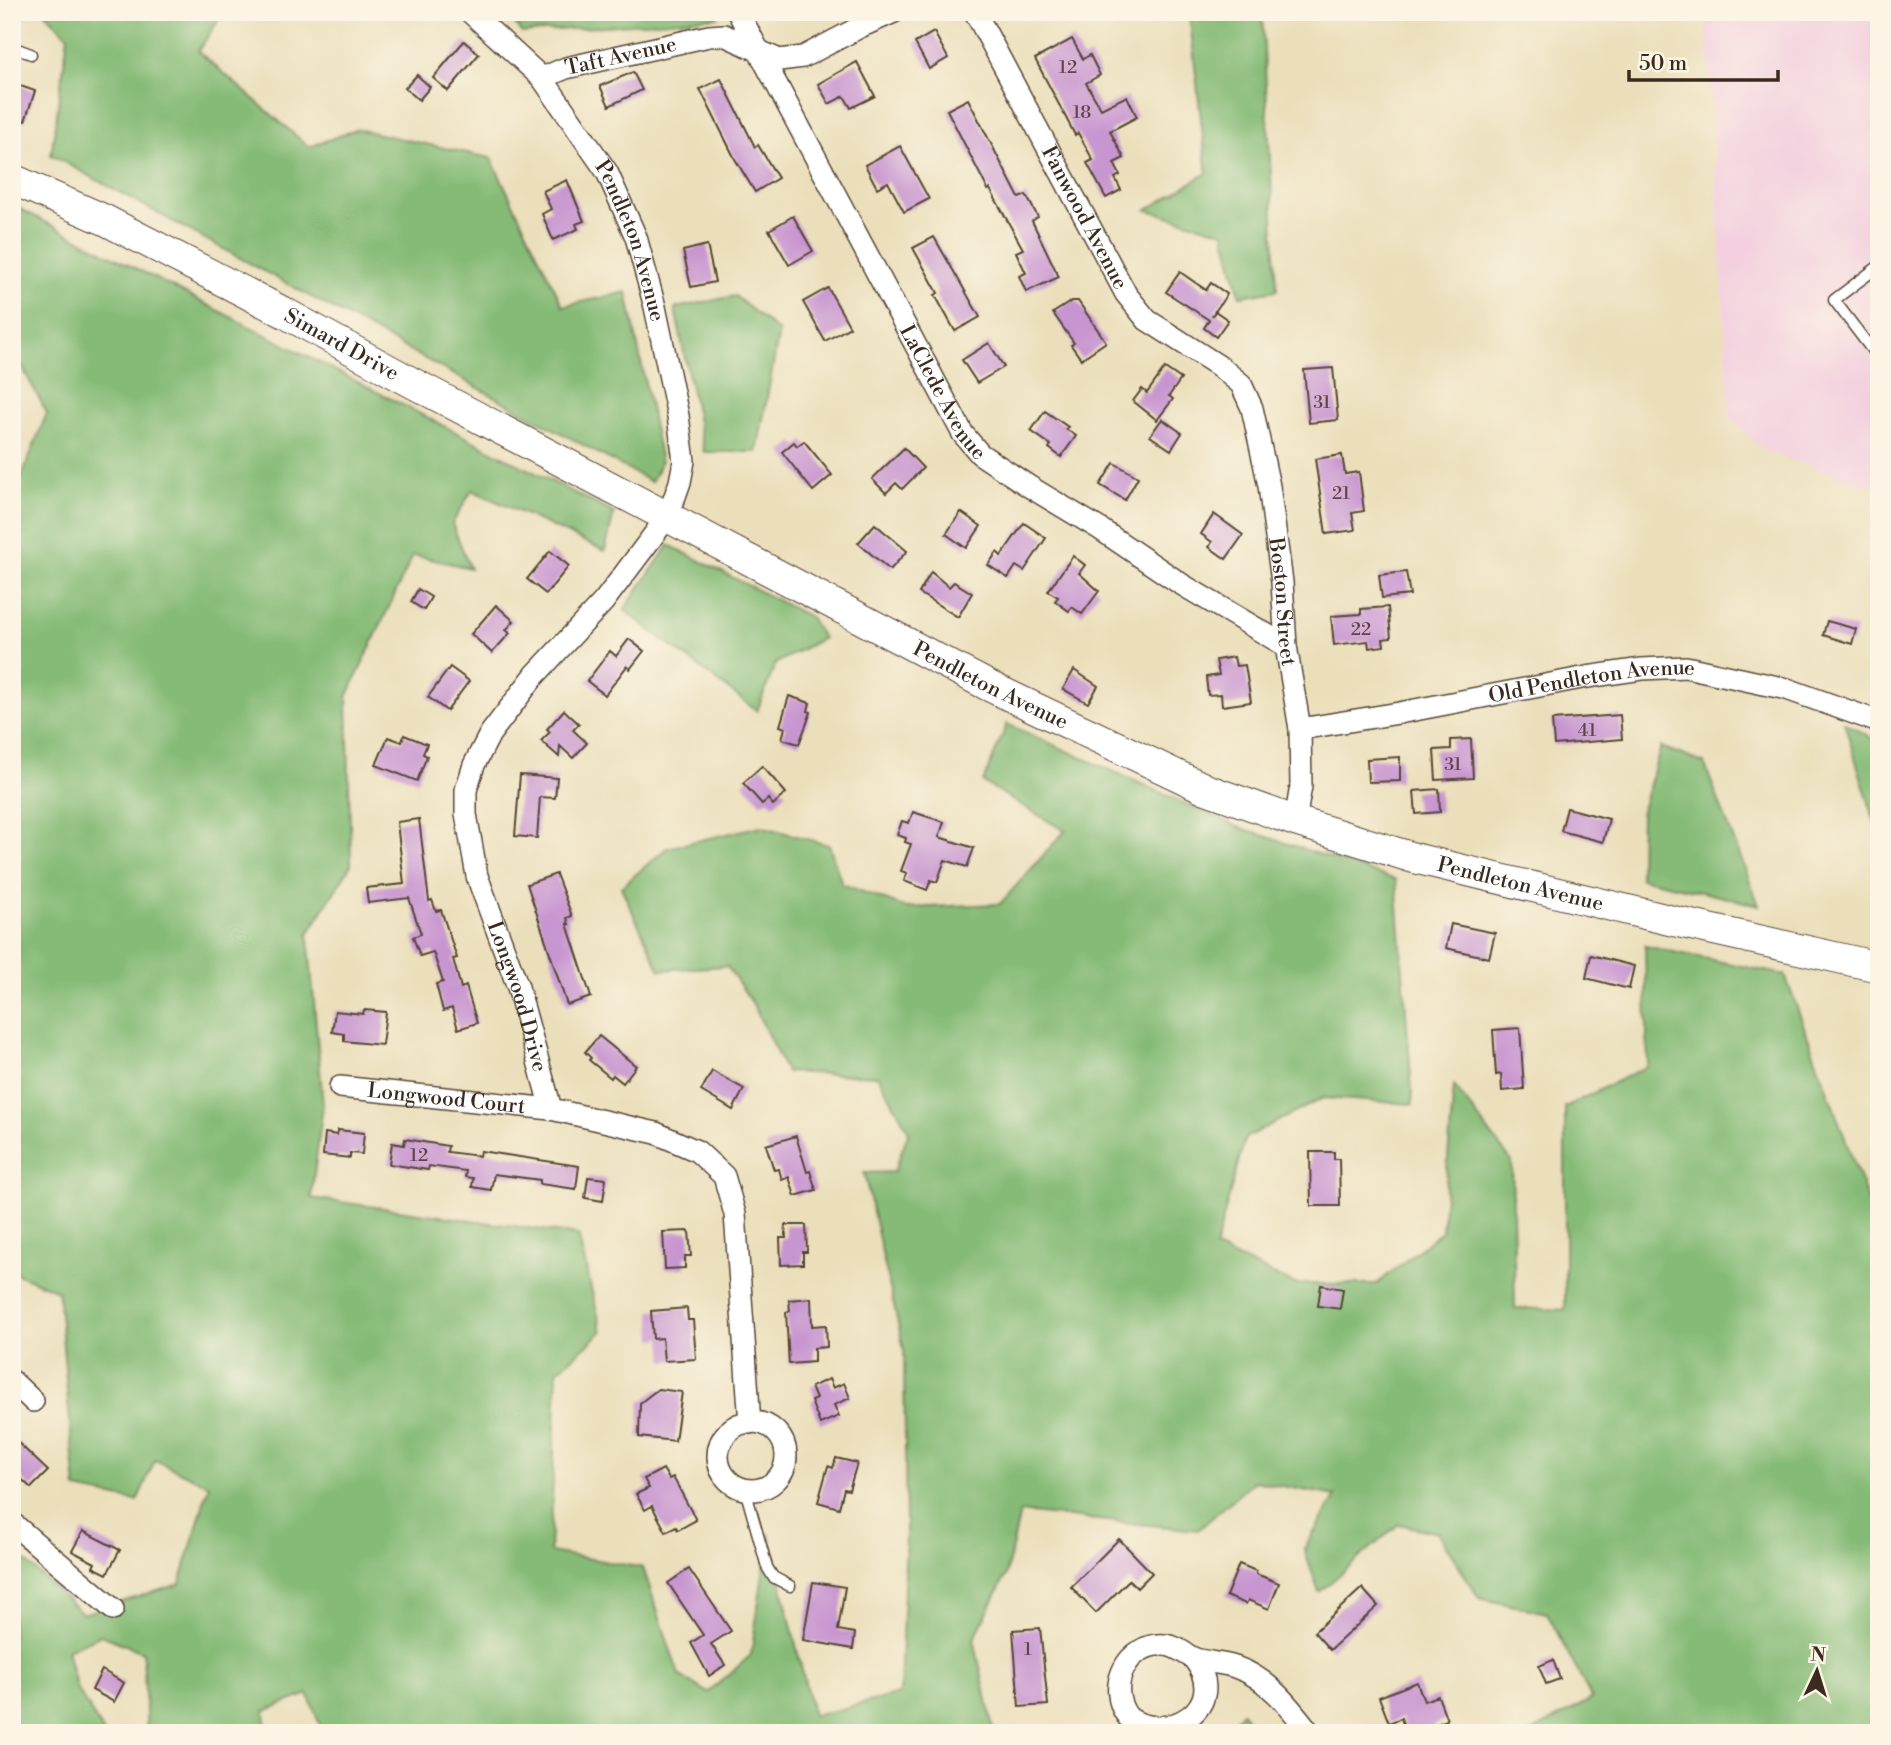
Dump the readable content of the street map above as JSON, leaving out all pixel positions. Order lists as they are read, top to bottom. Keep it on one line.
{"streets":{"street":["Taft Avenue","Fanwood Avenue","Pendleton Avenue","Simard Drive","LaClede Avenue","Boston Street","Old Pendleton Avenue","Longwood Drive","Longwood Court"]},"crossings":[["Taft Avenue","Pendleton Avenue"],["Taft Avenue","LaClede Avenue"],["Fanwood Avenue","Boston Street"],["Pendleton Avenue","Simard Drive"],["Pendleton Avenue","Boston Street"],["Pendleton Avenue","Longwood Drive"],["Simard Drive","Longwood Drive"],["LaClede Avenue","Boston Street"],["Boston Street","Old Pendleton Avenue"],["Longwood Drive","Longwood Court"]],"house_numbers":["12","18","31","21","22","41","31","12","1"],"scale_bar":"50 m","north":"top"}
